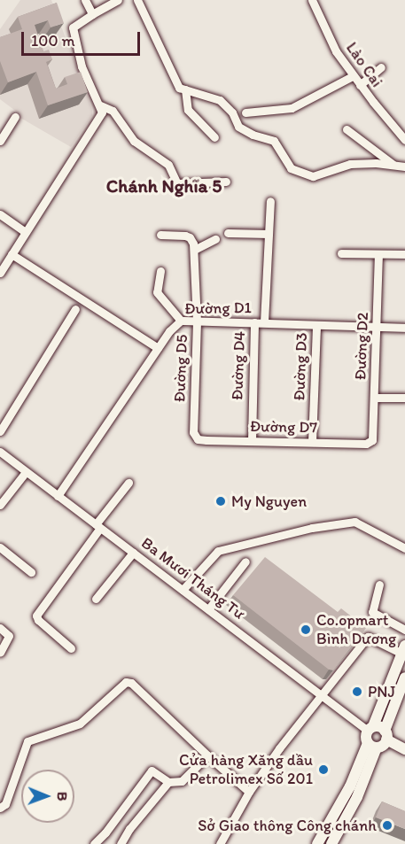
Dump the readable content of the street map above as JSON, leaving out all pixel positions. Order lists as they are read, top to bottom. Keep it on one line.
{"streets":{"street":["Lào Cai","Đường D1","Đường D2","Đường D4","Đường D3","Đường D5","Đường D7","Ba Mươi Tháng Tư"]},"crossings":[["Đường D1","Đường D2"],["Đường D1","Đường D4"],["Đường D1","Đường D3"],["Đường D1","Đường D5"],["Đường D1","Ba Mươi Tháng Tư"],["Đường D2","Đường D7"],["Đường D4","Đường D7"],["Đường D3","Đường D7"],["Đường D5","Đường D7"]],"districts":["Chánh Nghĩa 5"],"places":["My Nguyen","Co.opmart Bình Dương","PNJ","Cửa hàng Xăng dầu Petrolimex Số 201","Sở Giao thông Công chánh"],"scale_bar":"100 m","north":"right"}
